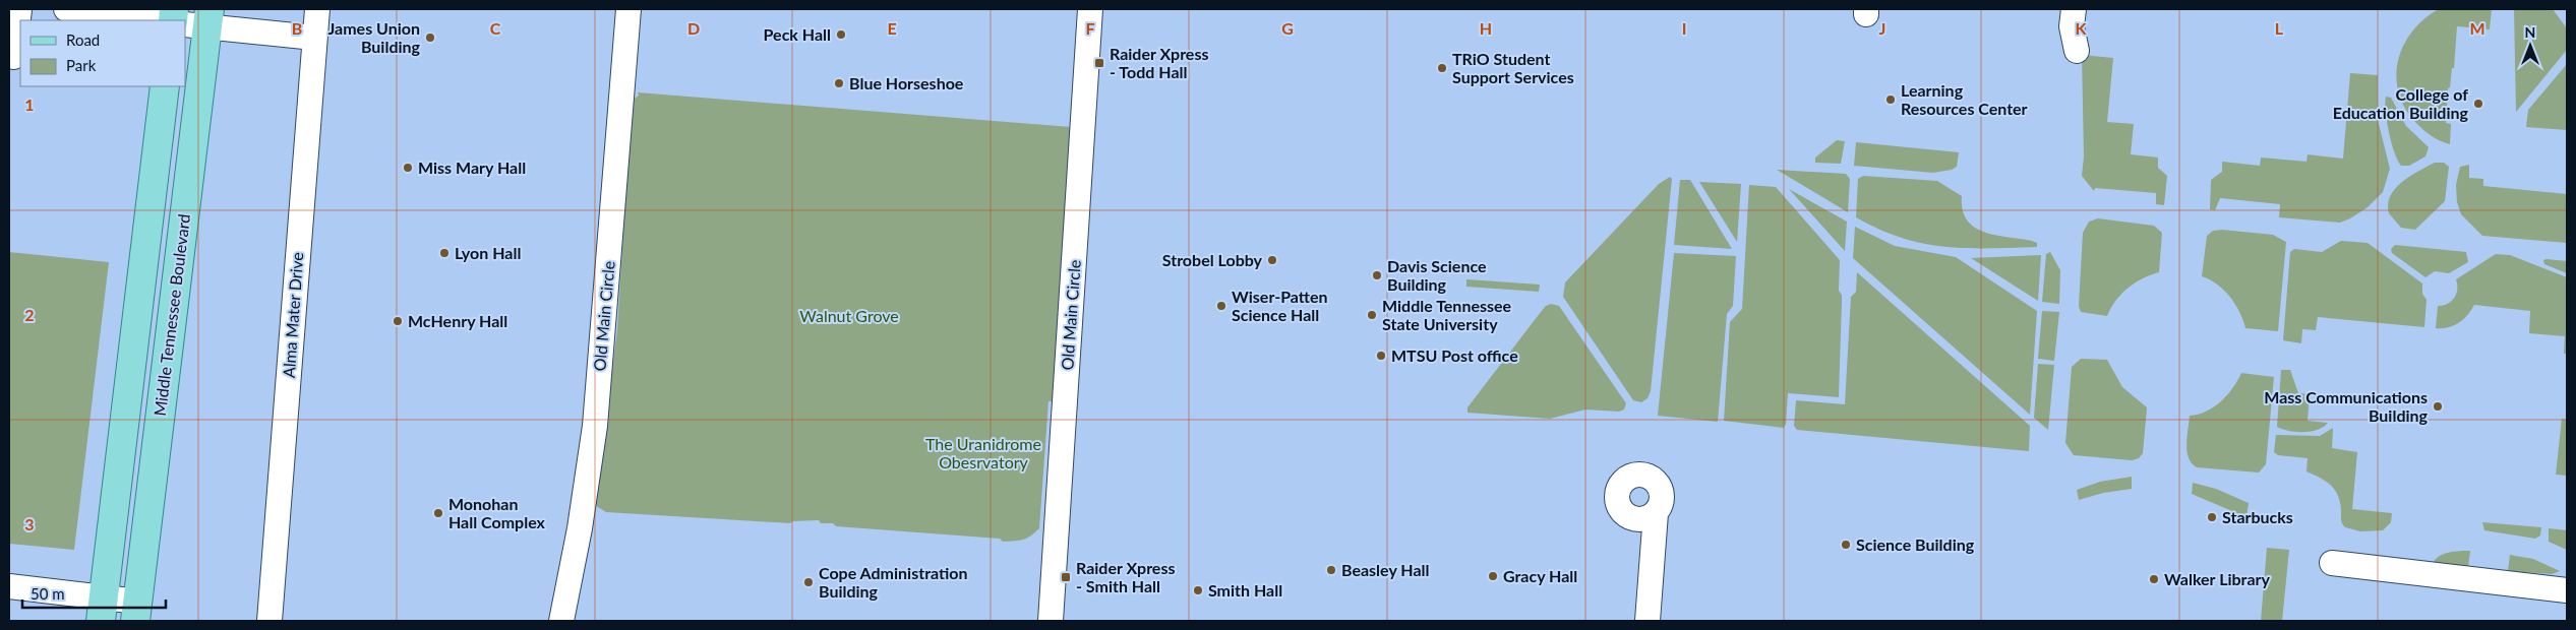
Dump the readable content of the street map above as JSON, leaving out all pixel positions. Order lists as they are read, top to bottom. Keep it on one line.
{"streets":{"main road":["Middle Tennessee Boulevard"],"street":["Alma Mater Drive","Old Main Circle"]},"parks":["Walnut Grove","The Uranidrome Obesrvatory"],"places":{"other":["Peck Hall","James Union Building","TRiO Student Support Services","Blue Horseshoe","Learning Resources Center","College of Education Building","Miss Mary Hall","Lyon Hall","Strobel Lobby","Davis Science Building","Wiser-Patten Science Hall","Middle Tennessee State University","McHenry Hall","MTSU Post office","Mass Communications Building","Monohan Hall Complex","Starbucks","Science Building","Beasley Hall","Gracy Hall","Walker Library","Cope Administration Building","Smith Hall"],"transit":["Raider Xpress - Todd Hall","Raider Xpress - Smith Hall"]},"legend":["Road","Park"],"scale_bar":"50 m","north":"top","grid":{"columns":["B","C","D","E","F","G","H","I","J","K","L","M"],"rows":["1","2","3"]}}
